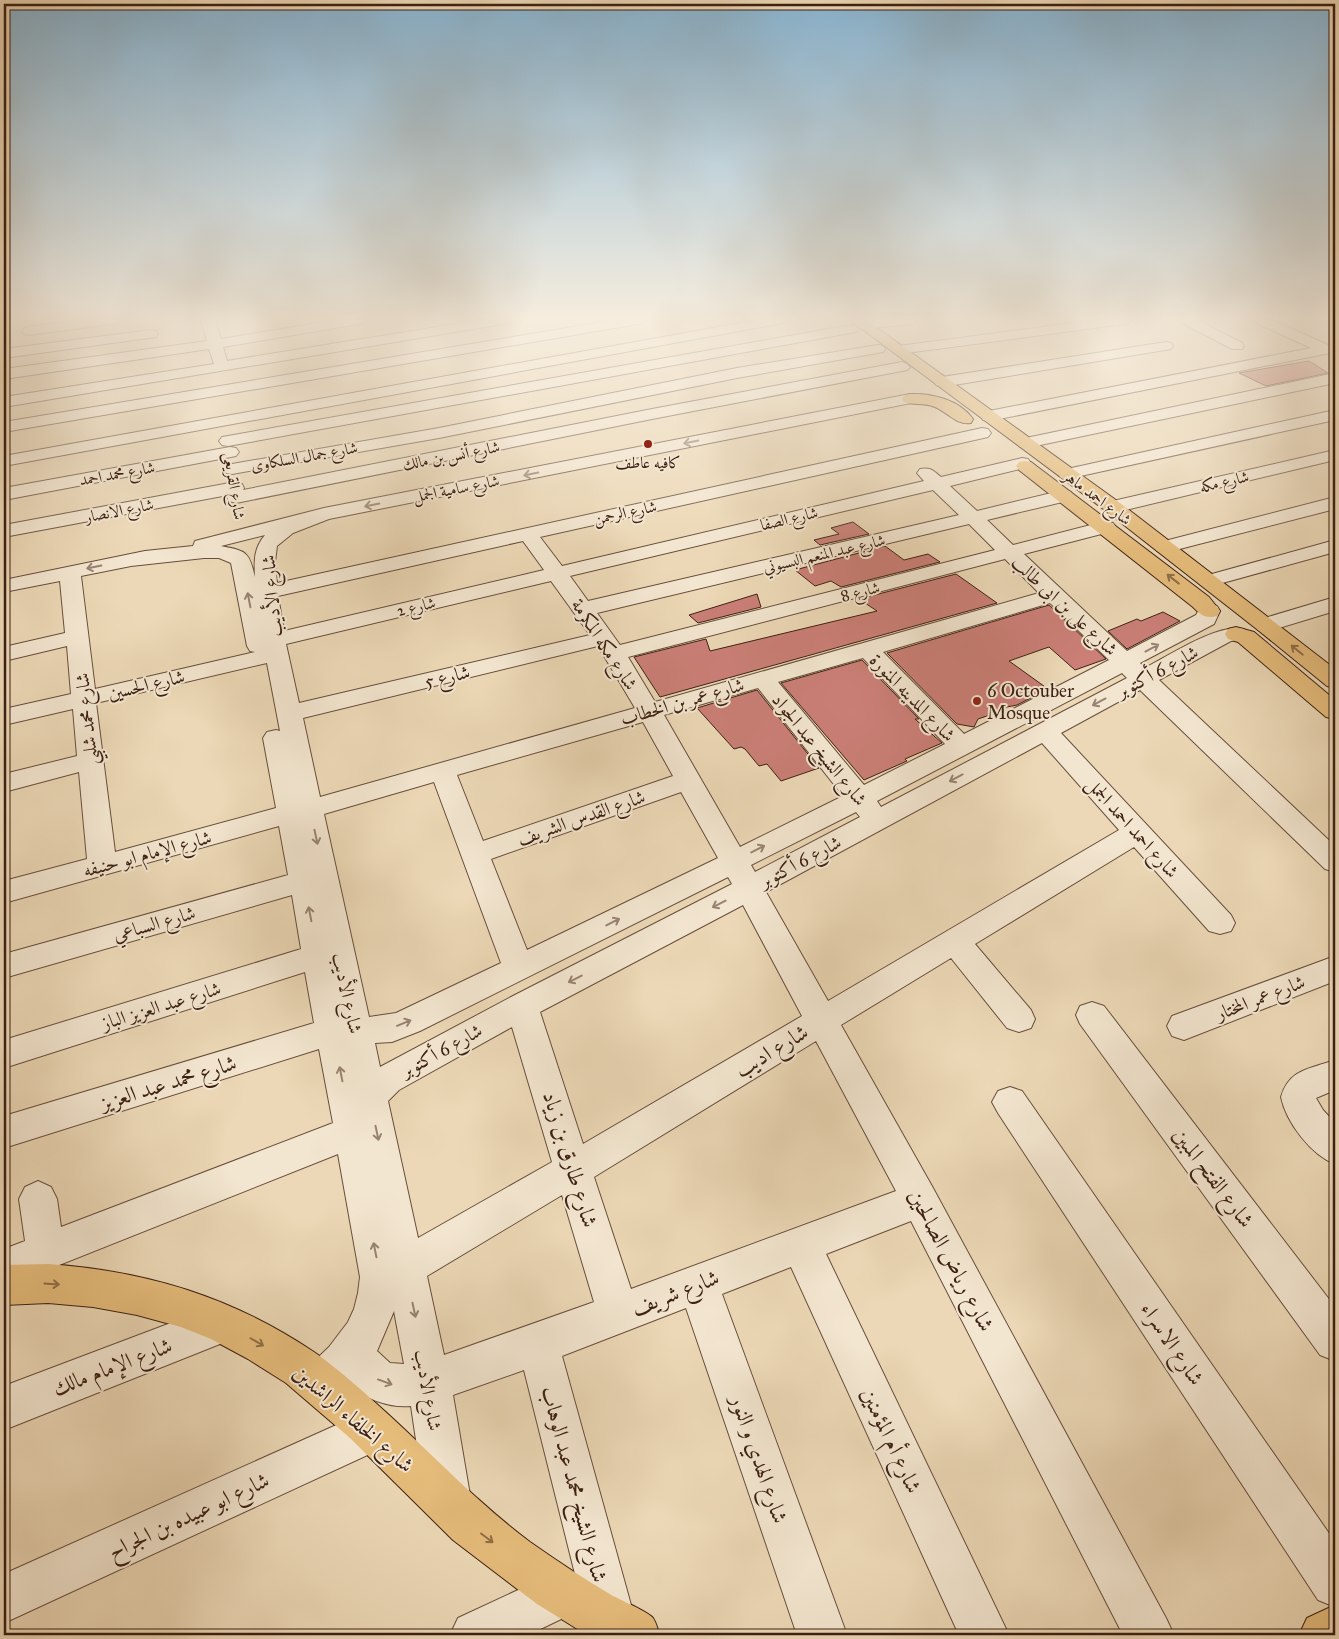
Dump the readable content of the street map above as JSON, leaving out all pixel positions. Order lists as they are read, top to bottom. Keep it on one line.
{"streets":{"main road":["شارع احمد ماهر","شارع الخلفاء الراشدين"],"street":["شارع أنس بن مالك","شارع جمال السلكاوى","شارع محمد احمد","شارع مكه","شارع القريعى","شارع سامية الجمل","شارع الانصار","شارع الرحمن","شارع الصفا","شارع عبد المنعم البسيوني","شارع 8","شارع الأديب","شارع على بن ابى طالب","شارع 2","شارع مكه المكرمة","شارع 6 أكتوبر","شارع 5","شارع الحسين","شارع المدينه المنورة","شارع عمر بن الخطاب","شارع محمد شلبي","شارع الشيخ عبد الجواد","شارع القدس الشريف","شارع احمد احمد الجمل","شارع الإمام ابو حنيفه","شارع السباعي","شارع عمر المختار","شارع عبد العزيز الباز","شارع اديب","شارع محمد عبد العزيز","شارع طارق بن زياد","شارع الفتح المبين","شارع رياض الصالحين","شارع شريف","شارع الاسراء","شارع الإمام مالك","شارع أم المؤمنين","شارع الهدي و النور","شارع الشيخ محمد عبد الوهاب","شارع ابو عبيده بن الجراح"]},"crossings":[["شارع أنس بن مالك","شارع القريعى"],["شارع أنس بن مالك","شارع الانصار"],["شارع جمال السلكاوى","شارع محمد احمد"],["شارع جمال السلكاوى","شارع القريعى"],["شارع محمد احمد","شارع القريعى"],["شارع مكه","شارع احمد ماهر"],["شارع مكه","شارع 8"],["شارع القريعى","شارع سامية الجمل"],["شارع القريعى","شارع الانصار"],["شارع سامية الجمل","شارع احمد ماهر"],["شارع سامية الجمل","شارع الأديب"],["شارع سامية الجمل","شارع محمد شلبي"],["شارع احمد ماهر","شارع الرحمن"],["شارع احمد ماهر","شارع الصفا"],["شارع احمد ماهر","شارع عبد المنعم البسيوني"],["شارع احمد ماهر","شارع 8"],["شارع احمد ماهر","شارع 6 أكتوبر"],["شارع الرحمن","شارع الأديب"],["شارع الرحمن","شارع على بن ابى طالب"],["شارع الرحمن","شارع مكه المكرمة"],["شارع الصفا","شارع على بن ابى طالب"],["شارع الصفا","شارع 2"],["شارع الصفا","شارع مكه المكرمة"],["شارع عبد المنعم البسيوني","شارع على بن ابى طالب"],["شارع عبد المنعم البسيوني","شارع مكه المكرمة"],["شارع 8","شارع على بن ابى طالب"],["شارع 8","شارع مكه المكرمة"],["شارع 8","شارع 5"],["شارع الأديب","شارع 2"],["شارع الأديب","شارع 6 أكتوبر"],["شارع الأديب","شارع 5"],["شارع الأديب","شارع الحسين"],["شارع الأديب","شارع عمر بن الخطاب"],["شارع الأديب","شارع الإمام ابو حنيفه"],["شارع الأديب","شارع السباعي"],["شارع الأديب","شارع عبد العزيز الباز"],["شارع الأديب","شارع اديب"],["شارع الأديب","شارع محمد عبد العزيز"],["شارع الأديب","شارع شريف"],["شارع الأديب","شارع الخلفاء الراشدين"],["شارع على بن ابى طالب","شارع 6 أكتوبر"],["شارع على بن ابى طالب","شارع عمر بن الخطاب"],["شارع 2","شارع مكه المكرمة"],["شارع 2","شارع الحسين"],["شارع مكه المكرمة","شارع 6 أكتوبر"],["شارع مكه المكرمة","شارع 5"],["شارع مكه المكرمة","شارع عمر بن الخطاب"],["شارع مكه المكرمة","شارع القدس الشريف"],["شارع مكه المكرمة","شارع رياض الصالحين"],["شارع 6 أكتوبر","شارع المدينه المنورة"],["شارع 6 أكتوبر","شارع الشيخ عبد الجواد"],["شارع 6 أكتوبر","شارع احمد احمد الجمل"],["شارع 6 أكتوبر","شارع محمد عبد العزيز"],["شارع 6 أكتوبر","شارع طارق بن زياد"],["شارع 6 أكتوبر","شارع رياض الصالحين"],["شارع الحسين","شارع محمد شلبي"],["شارع المدينه المنورة","شارع عمر بن الخطاب"],["شارع عمر بن الخطاب","شارع الشيخ عبد الجواد"],["شارع عمر بن الخطاب","شارع الإمام ابو حنيفه"],["شارع محمد شلبي","شارع الإمام ابو حنيفه"],["شارع احمد احمد الجمل","شارع اديب"],["شارع اديب","شارع طارق بن زياد"],["شارع اديب","شارع رياض الصالحين"],["شارع طارق بن زياد","شارع شريف"],["شارع رياض الصالحين","شارع شريف"],["شارع شريف","شارع أم المؤمنين"],["شارع شريف","شارع الهدي و النور"],["شارع شريف","شارع الشيخ محمد عبد الوهاب"],["شارع الإمام مالك","شارع الخلفاء الراشدين"],["شارع الخلفاء الراشدين","شارع الشيخ محمد عبد الوهاب"],["شارع الخلفاء الراشدين","شارع ابو عبيده بن الجراح"]],"one_way":["شارع الخلفاء الراشدين"],"places":["كافيه عاطف","6 Octouber Mosque"]}
